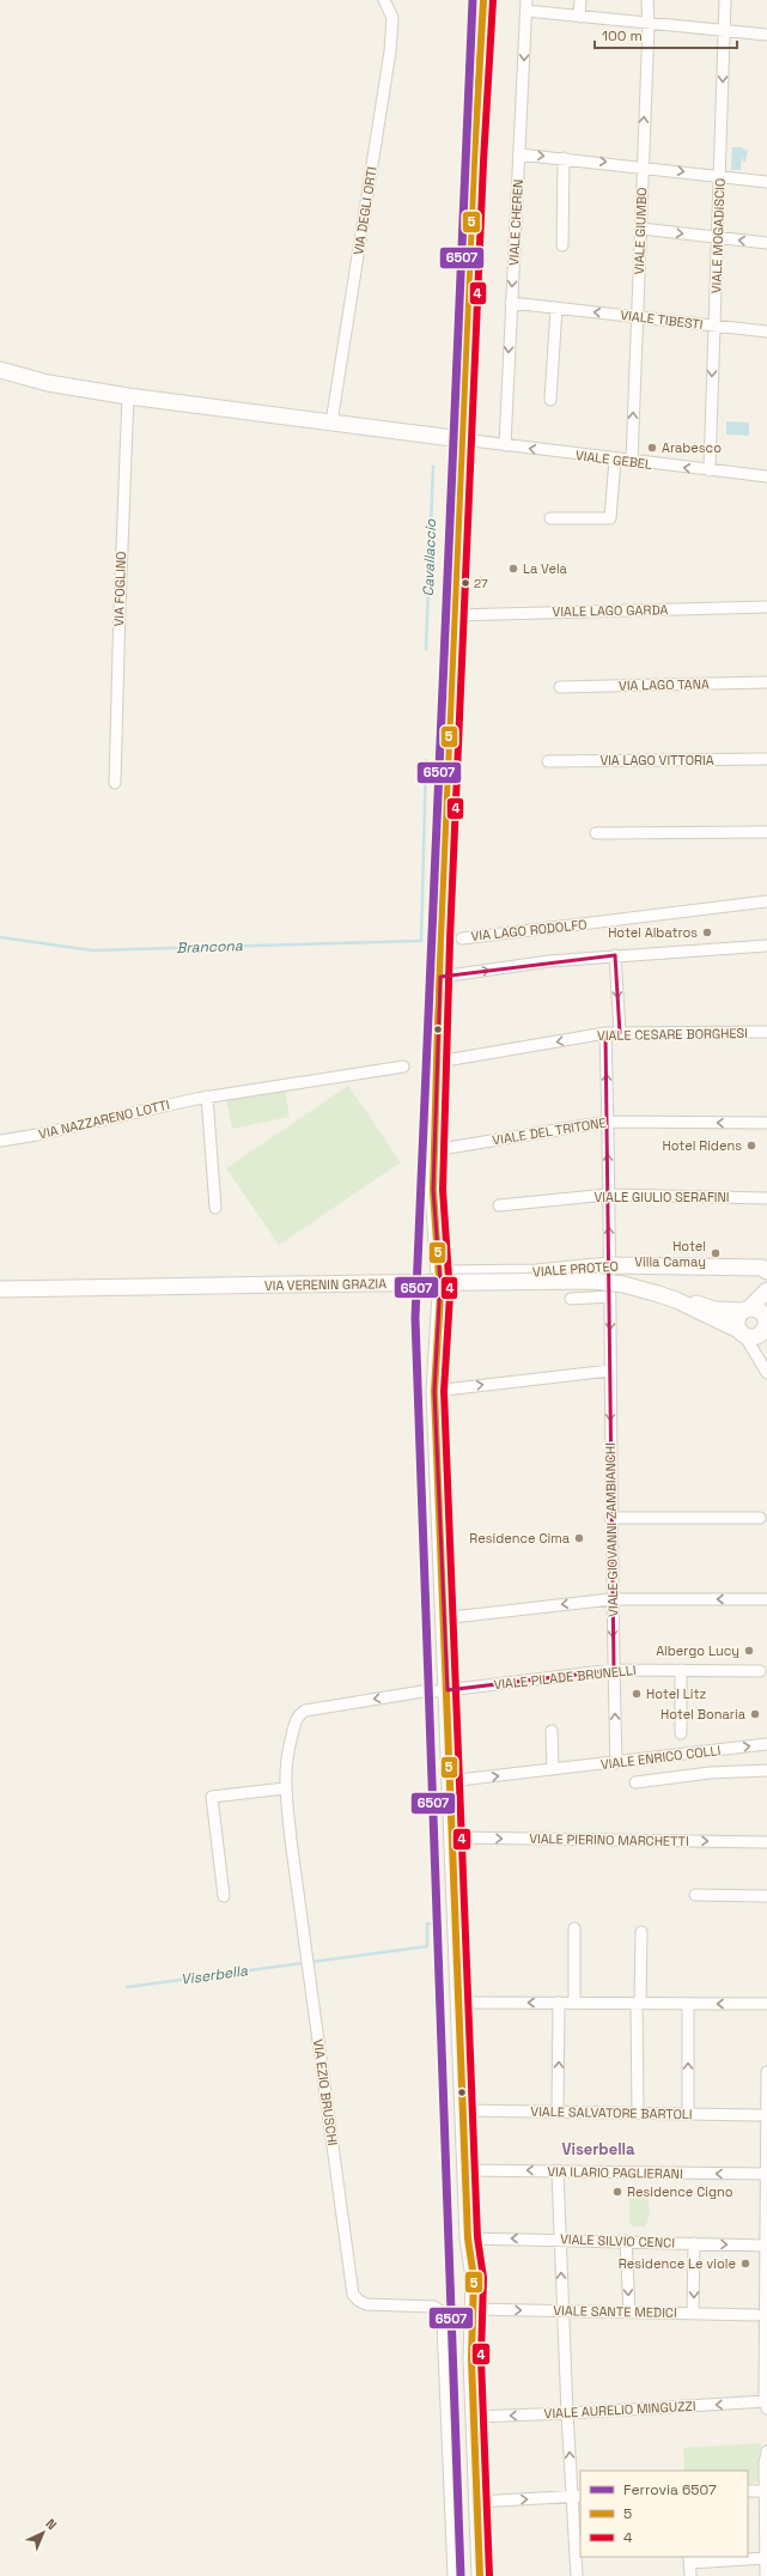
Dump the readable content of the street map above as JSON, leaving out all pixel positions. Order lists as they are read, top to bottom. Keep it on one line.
{"streets":{"street":["VIA DEGLI ORTI","VIALE CHEREN","VIALE GIUMBO","VIALE MOGADISCIO","VIALE TIBESTI","VIALE GEBEL","VIA FOGLINO","VIALE LAGO GARDA","VIA LAGO TANA","VIA LAGO VITTORIA","VIA LAGO RODOLFO","VIALE CESARE BORGHESI","VIA NAZZARENO LOTTI","VIALE DEL TRITONE","VIALE GIULIO SERAFINI","VIALE PROTEO","VIA VERENIN GRAZIA","VIALE GIOVANNI ZAMBIANCHI","VIALE PILADE BRUNELLI","VIALE ENRICO COLLI","VIALE PIERINO MARCHETTI","VIA EZIO BRUSCHI","VIALE SALVATORE BARTOLI","VIA ILARIO PAGLIERANI","VIALE SILVIO CENCI","VIALE SANTE MEDICI","VIALE AURELIO MINGUZZI"]},"crossings":[["VIALE CHEREN","VIALE TIBESTI"],["VIALE CHEREN","VIALE GEBEL"],["VIALE GIUMBO","VIALE TIBESTI"],["VIALE GIUMBO","VIALE GEBEL"],["VIALE MOGADISCIO","VIALE TIBESTI"],["VIALE MOGADISCIO","VIALE GEBEL"],["VIALE CESARE BORGHESI","VIALE GIOVANNI ZAMBIANCHI"],["VIALE DEL TRITONE","VIALE GIOVANNI ZAMBIANCHI"],["VIALE GIULIO SERAFINI","VIALE GIOVANNI ZAMBIANCHI"],["VIALE PROTEO","VIALE GIOVANNI ZAMBIANCHI"],["VIALE GIOVANNI ZAMBIANCHI","VIALE PILADE BRUNELLI"],["VIALE GIOVANNI ZAMBIANCHI","VIALE ENRICO COLLI"]],"one_way":["VIALE MOGADISCIO","VIALE GEBEL","VIALE DEL TRITONE","VIA ILARIO PAGLIERANI"],"districts":["Viserbella"],"water":["Cavallaccio","Brancona","Viserbella"],"places":["Arabesco","La Vela","27","Hotel Albatros","Hotel Ridens","Hotel Villa Camay","Residence Cima","Albergo Lucy","Hotel Litz","Hotel Bonaria","Residence Cigno","Residence Le viole"],"lines":["rail line 6507","transit line 5","transit line 4"],"legend":["Ferrovia 6507","5","4"],"scale_bar":"100 m","north":"top right"}
